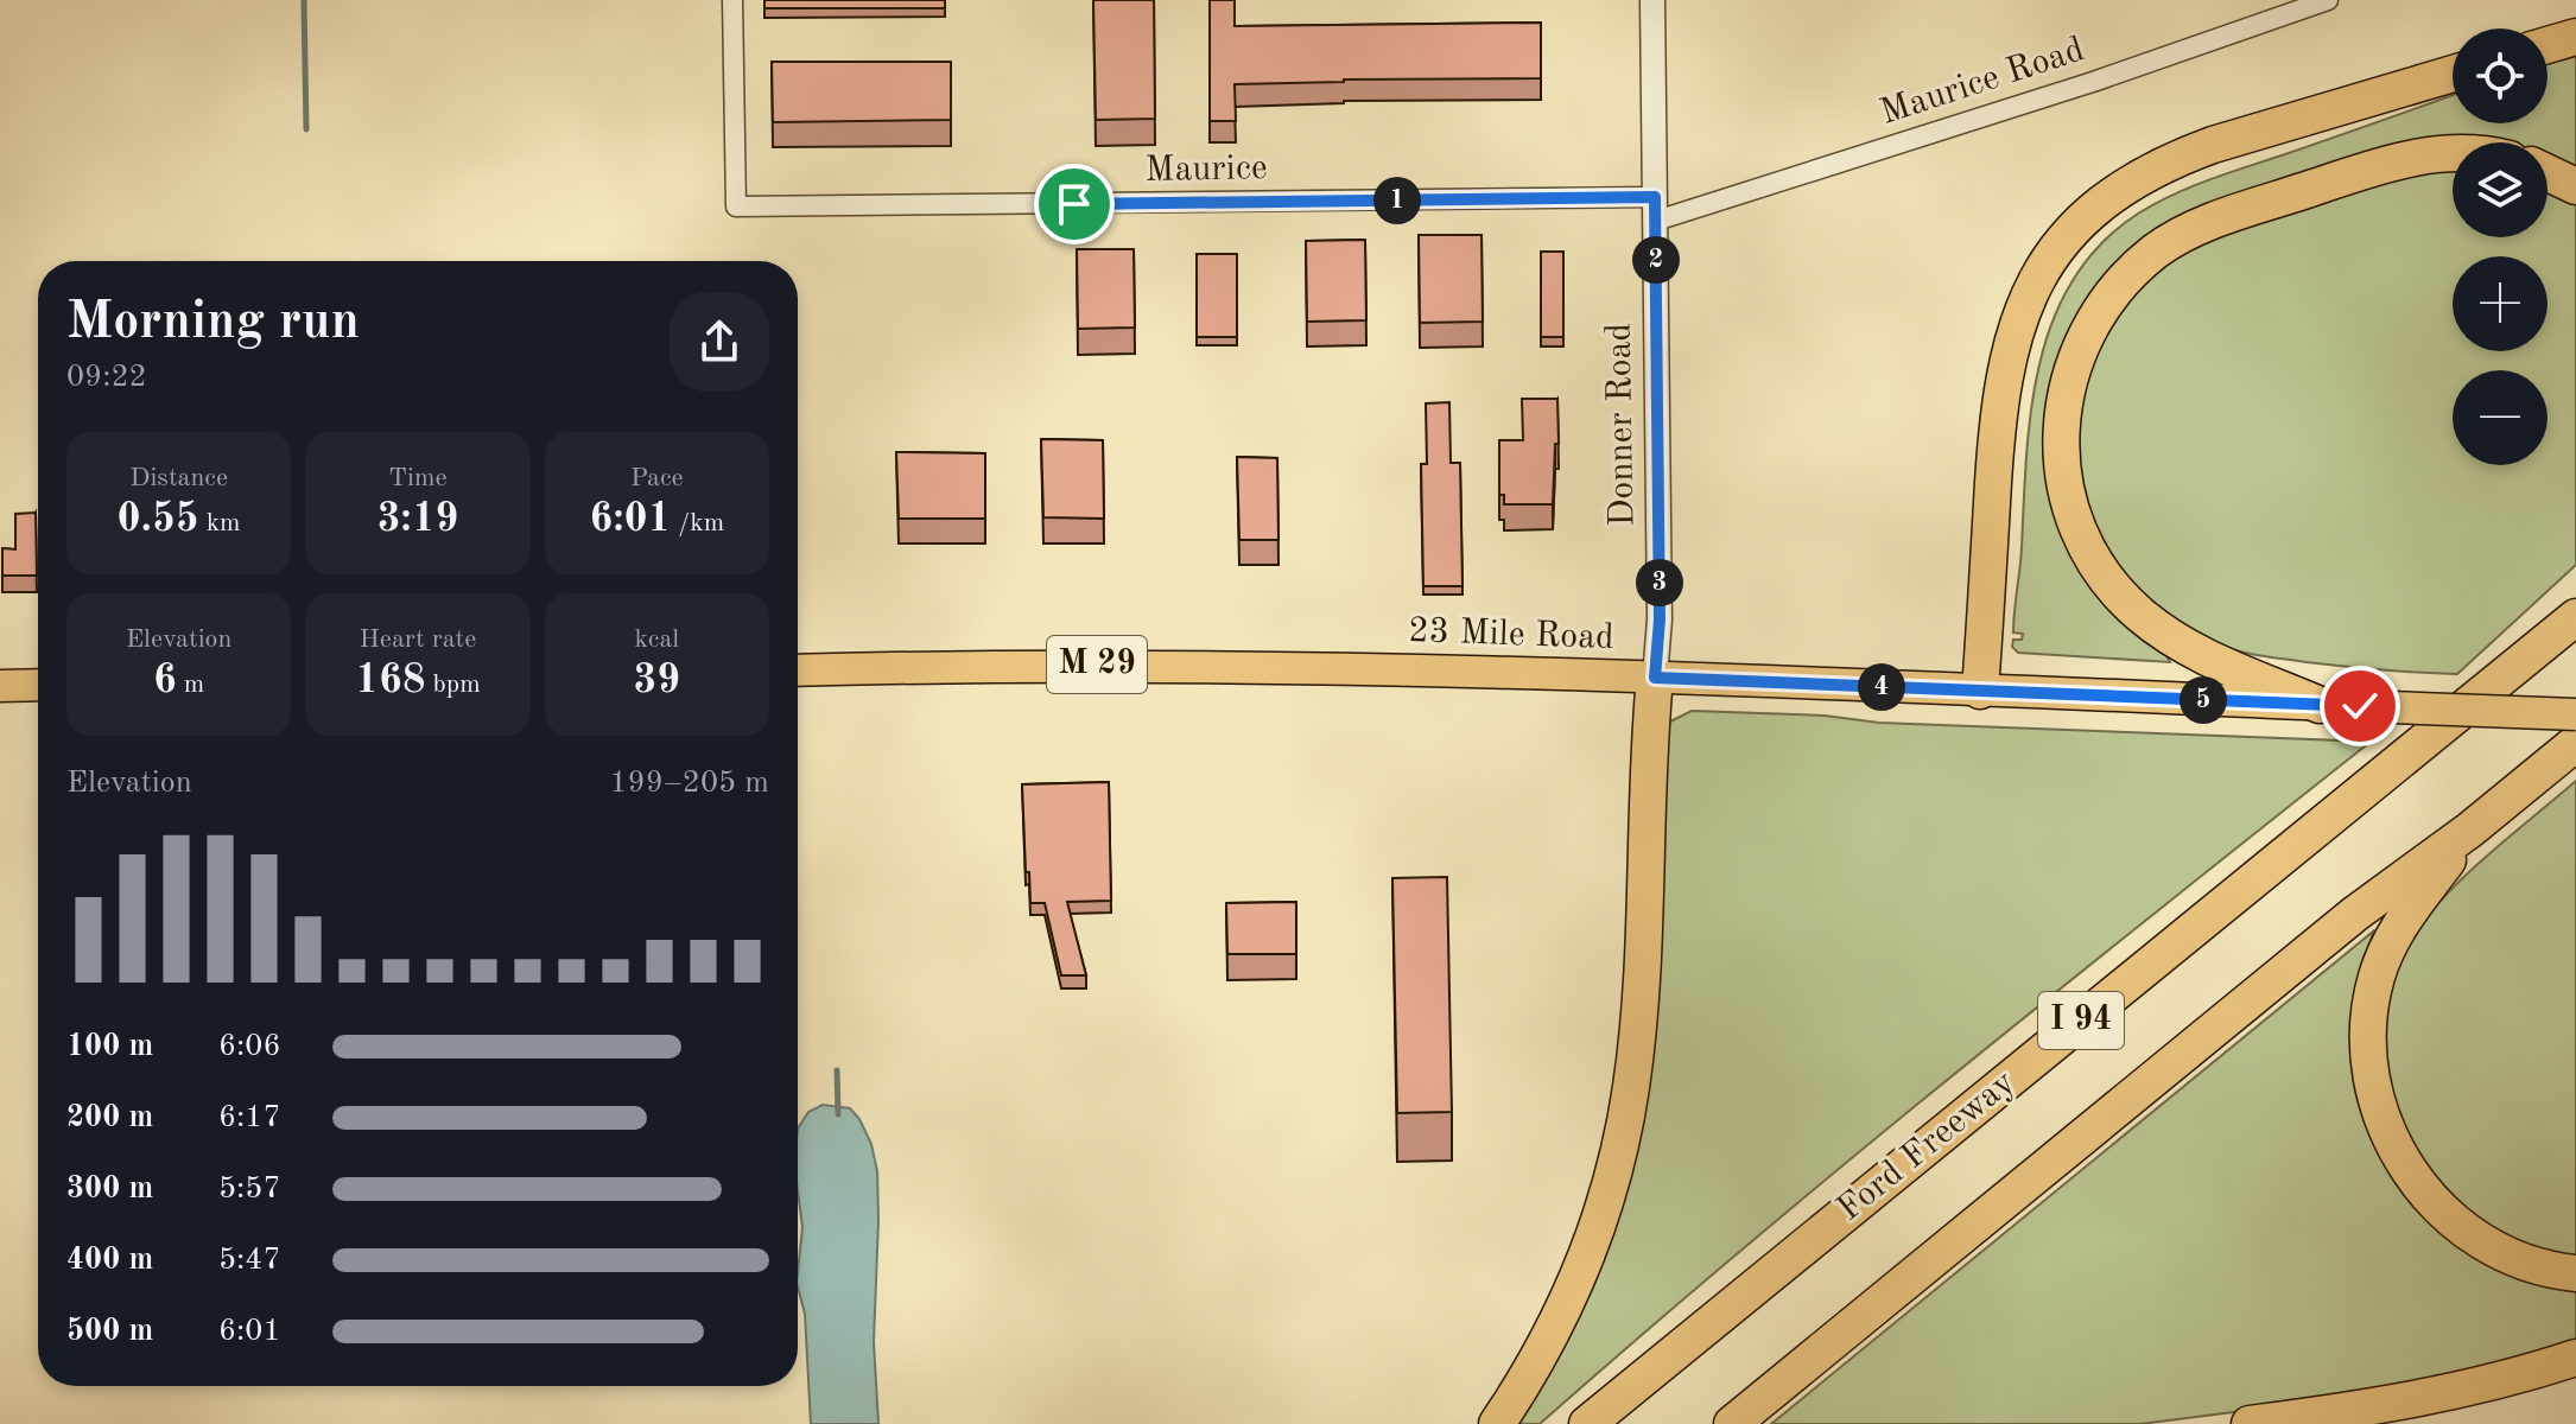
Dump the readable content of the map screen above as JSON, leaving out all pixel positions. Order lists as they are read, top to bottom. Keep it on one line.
{"streets":{"highway":["I 94","Ford Freeway"],"main road":["23 Mile Road","M 29"],"street":["Maurice Road","Maurice","Donner Road"]},"crossings":[["Maurice Road","Maurice"],["Maurice Road","Donner Road"],["Maurice","Donner Road"],["Donner Road","23 Mile Road"]],"page":{"map_buttons":["+","−"],"pins":["1","2","3","4","5"],"heading":["Morning run","09:22"],"stats":[["Distance","0.55 km"],["Time","3:19"],["Pace","6:01 /km"],["Elevation","6 m"],["Heart rate","168 bpm"],["kcal","39"]],"chart":["Elevation","199–205 m"],"list":[{"name":"100 m","note":"6:06"},{"name":"200 m","note":"6:17"},{"name":"300 m","note":"5:57"},{"name":"400 m","note":"5:47"},{"name":"500 m","note":"6:01"}]}}
